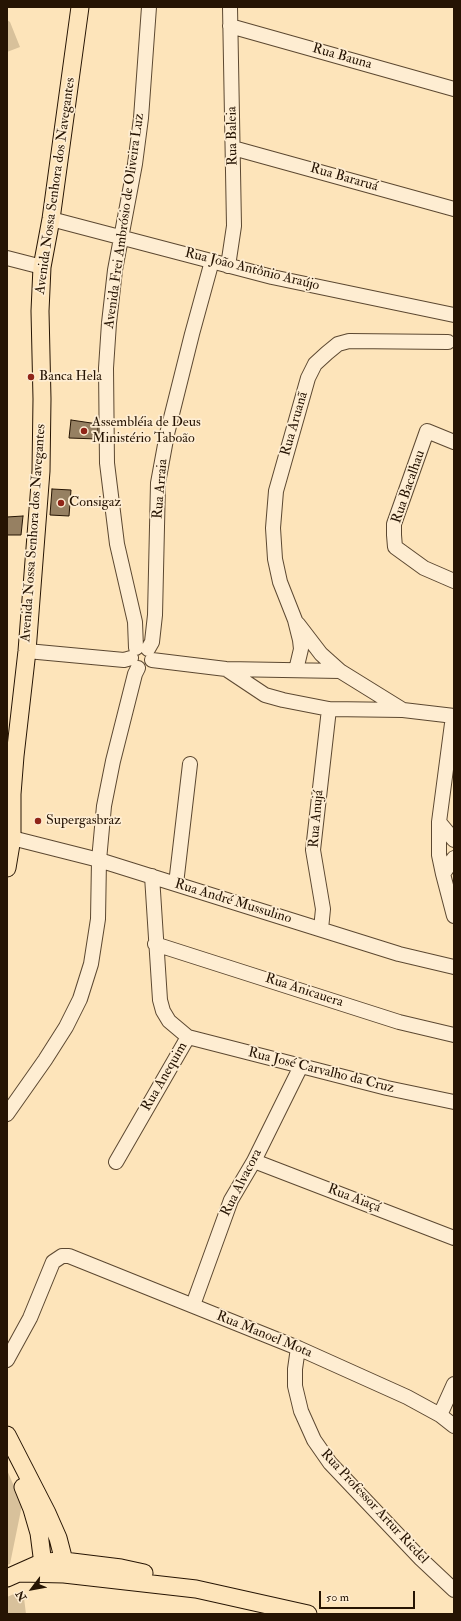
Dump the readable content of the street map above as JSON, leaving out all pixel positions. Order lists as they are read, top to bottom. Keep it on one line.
{"streets":{"main road":["Avenida Nossa Senhora dos Navegantes"],"street":["Rua Bauna","Rua Baleia","Rua Bararuá","Avenida Frei Ambrósio de Oliveira Luz","Rua João Antônio Araújo","Rua Aruanã","Rua Bacalhau","Rua Arraia","Rua Anujá","Rua André Mussulino","Rua Anicauera","Rua José Carvalho da Cruz","Rua Anequim","Rua Alvacora","Rua Aiaçá","Rua Manoel Mota","Rua Professor Artur Riedel"]},"crossings":[["Rua Bauna","Rua Baleia"],["Rua Baleia","Rua Bararuá"],["Rua Baleia","Rua João Antônio Araújo"],["Avenida Nossa Senhora dos Navegantes","Rua João Antônio Araújo"],["Avenida Nossa Senhora dos Navegantes","Rua André Mussulino"],["Avenida Frei Ambrósio de Oliveira Luz","Rua João Antônio Araújo"],["Avenida Frei Ambrósio de Oliveira Luz","Rua Arraia"],["Avenida Frei Ambrósio de Oliveira Luz","Rua André Mussulino"],["Rua João Antônio Araújo","Rua Arraia"],["Rua Anujá","Rua André Mussulino"],["Rua André Mussulino","Rua Anequim"],["Rua Anicauera","Rua Anequim"],["Rua José Carvalho da Cruz","Rua Anequim"],["Rua José Carvalho da Cruz","Rua Alvacora"],["Rua Alvacora","Rua Aiaçá"],["Rua Alvacora","Rua Manoel Mota"],["Rua Manoel Mota","Rua Professor Artur Riedel"]],"places":["Banca Hela","Assembléia de Deus Ministério Taboão","Consigaz","Supergasbraz"],"scale_bar":"50 m","north":"bottom left"}
